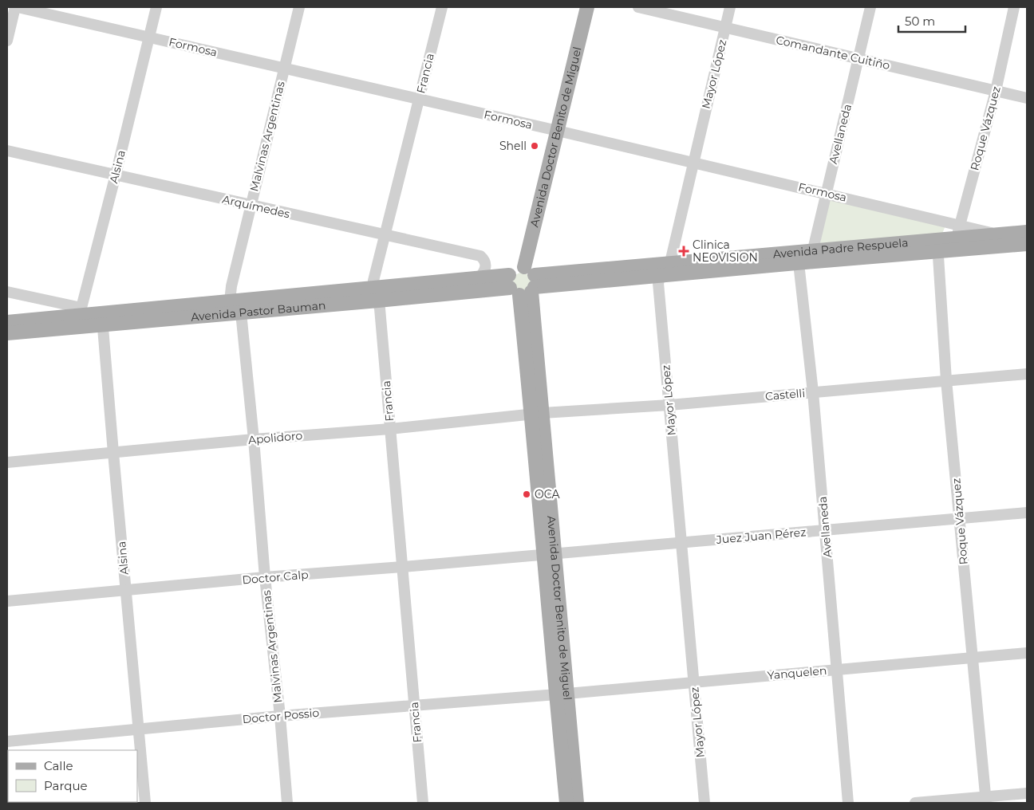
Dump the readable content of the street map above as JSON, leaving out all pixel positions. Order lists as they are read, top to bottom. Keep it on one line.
{"streets":{"main road":["Avenida Doctor Benito de Miguel","Avenida Padre Respuela","Avenida Pastor Bauman"],"street":["Formosa","Comandante Cuitiño","Francia","Mayor López","Roque Vázquez","Avellaneda","Malvinas Argentinas","Alsina","Arquímedes","Castelli","Apolidoro","Juez Juan Pérez","Doctor Calp","Yanquelen","Doctor Possio"]},"crossings":[["Formosa","Francia"],["Formosa","Mayor López"],["Formosa","Roque Vázquez"],["Formosa","Avellaneda"],["Formosa","Malvinas Argentinas"],["Formosa","Avenida Doctor Benito de Miguel"],["Formosa","Alsina"],["Formosa","Avenida Padre Respuela"],["Comandante Cuitiño","Mayor López"],["Comandante Cuitiño","Roque Vázquez"],["Comandante Cuitiño","Avellaneda"],["Francia","Arquímedes"],["Francia","Avenida Pastor Bauman"],["Francia","Apolidoro"],["Francia","Doctor Calp"],["Francia","Doctor Possio"],["Mayor López","Avenida Padre Respuela"],["Mayor López","Castelli"],["Mayor López","Juez Juan Pérez"],["Mayor López","Yanquelen"],["Roque Vázquez","Avenida Padre Respuela"],["Roque Vázquez","Castelli"],["Roque Vázquez","Juez Juan Pérez"],["Roque Vázquez","Yanquelen"],["Avellaneda","Avenida Padre Respuela"],["Avellaneda","Castelli"],["Avellaneda","Juez Juan Pérez"],["Avellaneda","Yanquelen"],["Malvinas Argentinas","Arquímedes"],["Malvinas Argentinas","Avenida Pastor Bauman"],["Malvinas Argentinas","Apolidoro"],["Malvinas Argentinas","Doctor Calp"],["Malvinas Argentinas","Doctor Possio"],["Avenida Doctor Benito de Miguel","Avenida Padre Respuela"],["Avenida Doctor Benito de Miguel","Avenida Pastor Bauman"],["Avenida Doctor Benito de Miguel","Castelli"],["Avenida Doctor Benito de Miguel","Apolidoro"],["Avenida Doctor Benito de Miguel","Juez Juan Pérez"],["Avenida Doctor Benito de Miguel","Doctor Calp"],["Avenida Doctor Benito de Miguel","Yanquelen"],["Avenida Doctor Benito de Miguel","Doctor Possio"],["Alsina","Arquímedes"],["Alsina","Avenida Pastor Bauman"],["Alsina","Apolidoro"],["Alsina","Doctor Calp"],["Alsina","Doctor Possio"],["Arquímedes","Avenida Pastor Bauman"],["Avenida Padre Respuela","Avenida Pastor Bauman"],["Castelli","Apolidoro"],["Juez Juan Pérez","Doctor Calp"],["Yanquelen","Doctor Possio"]],"places":{"other":["Shell","OCA"],"health":["Clinica NEOVISION"]},"legend":["Calle","Parque"],"scale_bar":"50 m"}
